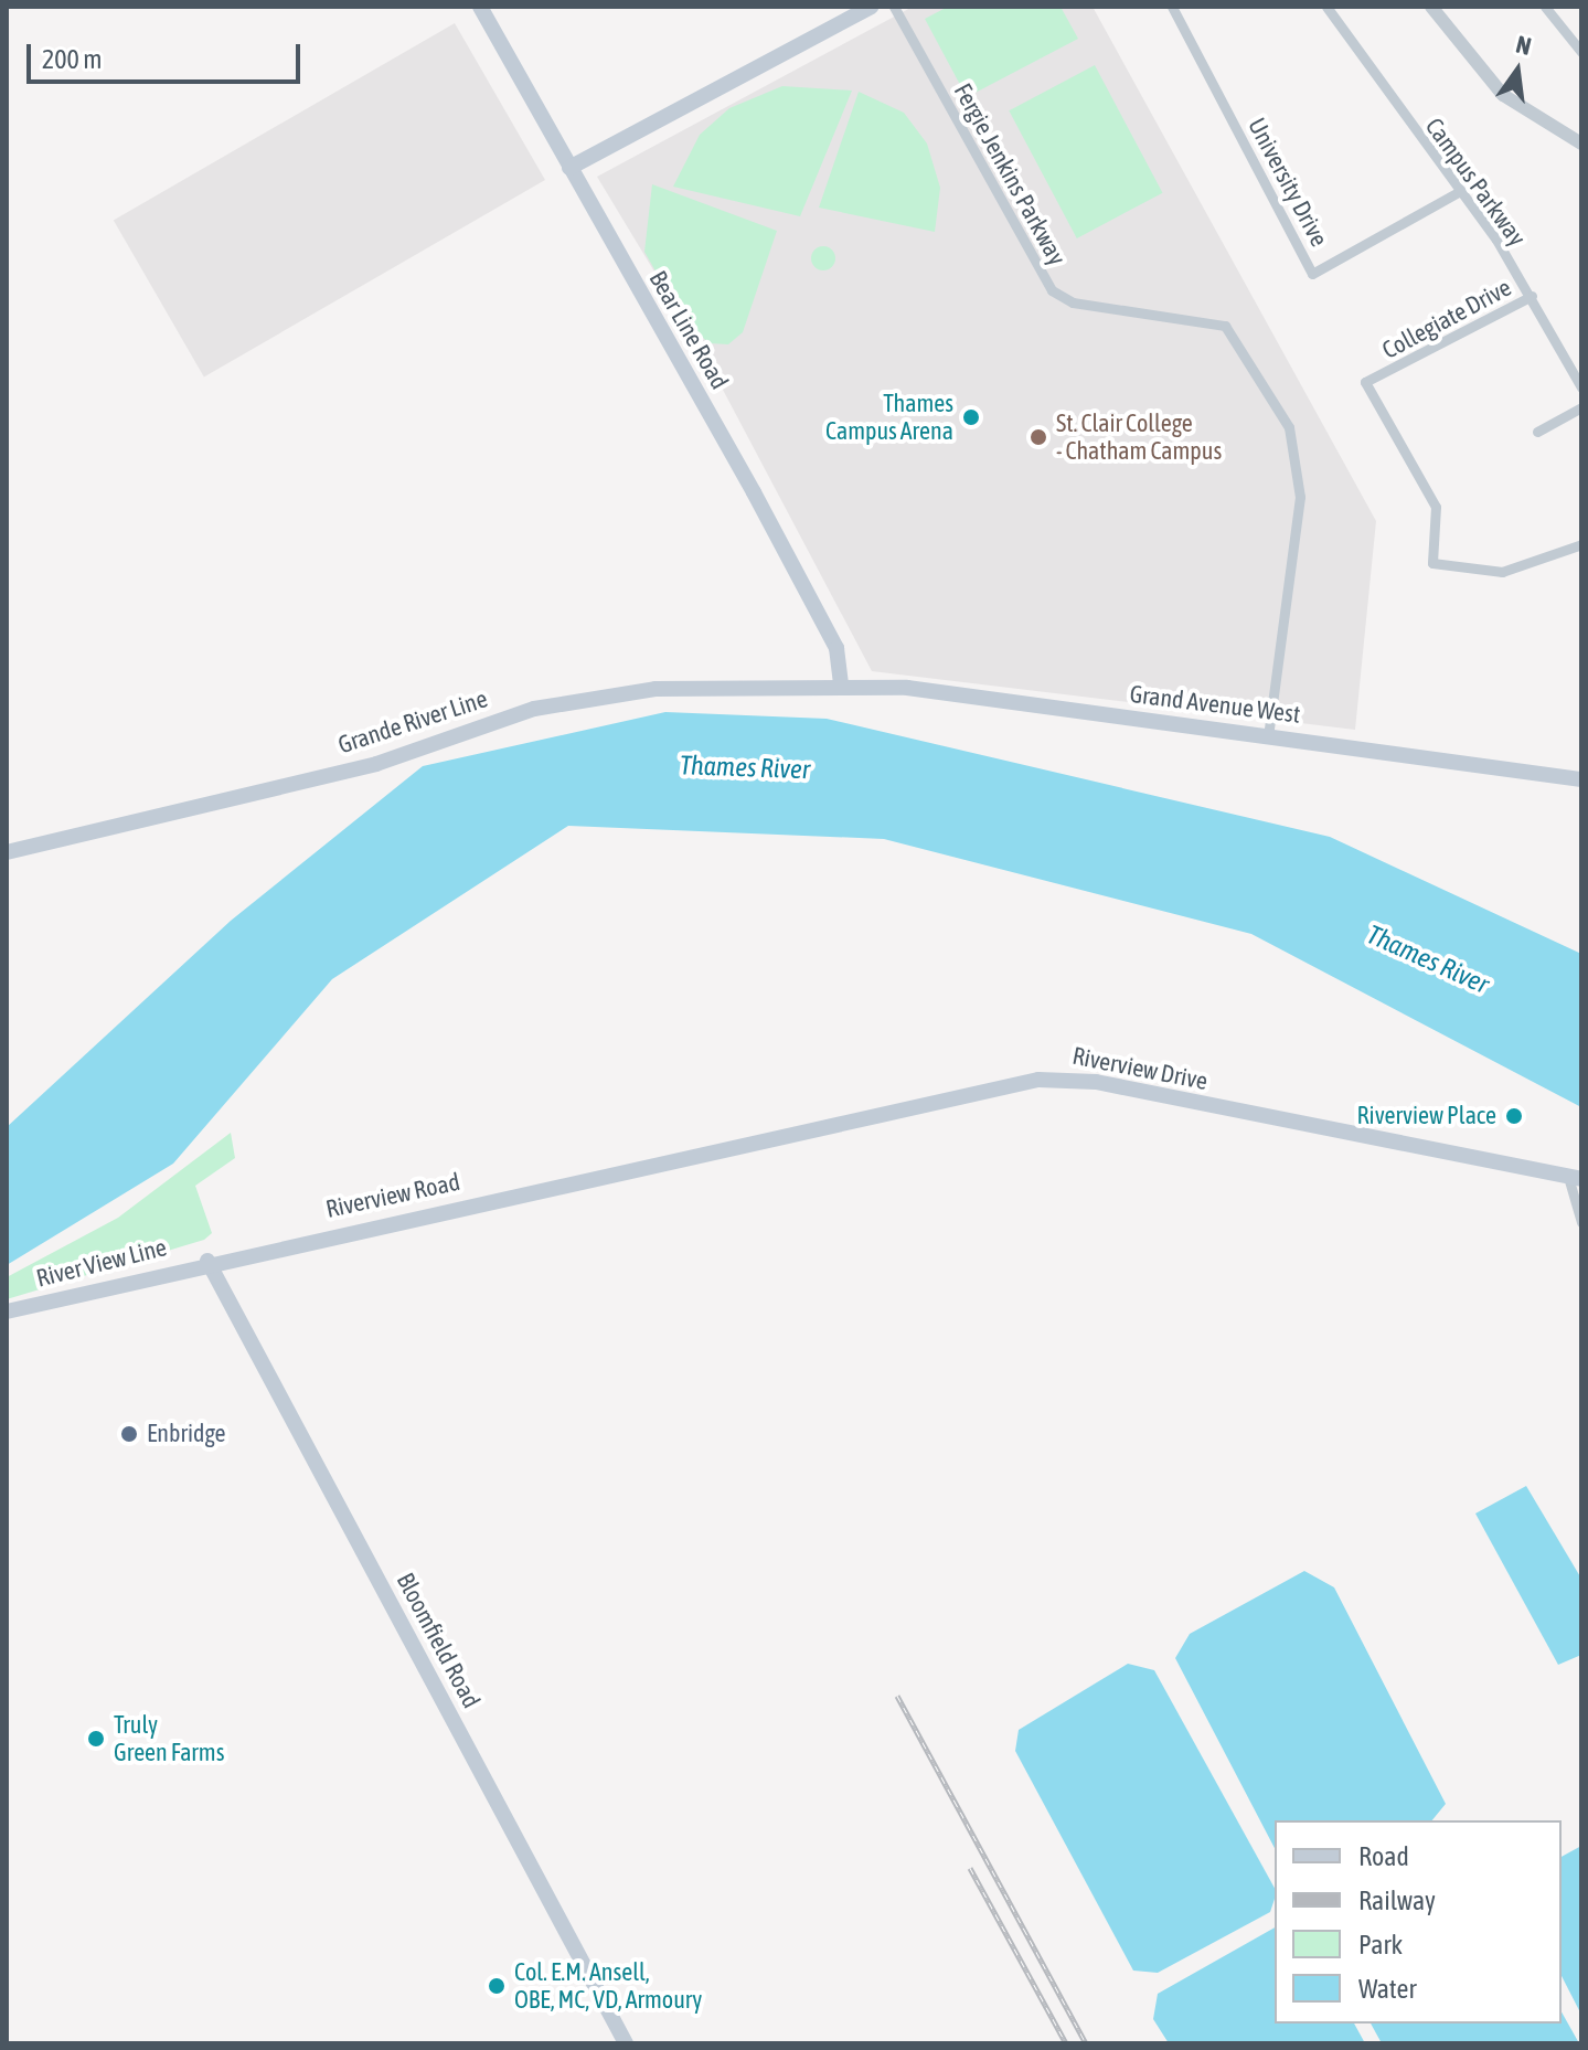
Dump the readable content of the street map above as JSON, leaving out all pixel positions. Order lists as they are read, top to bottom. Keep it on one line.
{"streets":{"main road":["Bear Line Road","Grand Avenue West","Grande River Line","Riverview Drive","Riverview Road","River View Line","Bloomfield Road"],"street":["Fergie Jenkins Parkway","University Drive","Campus Parkway","Collegiate Drive"]},"crossings":[["Fergie Jenkins Parkway","Grand Avenue West"],["University Drive","Campus Parkway"],["Campus Parkway","Collegiate Drive"],["Bear Line Road","Grand Avenue West"],["Bear Line Road","Grande River Line"],["Grand Avenue West","Grande River Line"],["Riverview Drive","Riverview Road"],["Riverview Road","River View Line"],["Riverview Road","Bloomfield Road"],["River View Line","Bloomfield Road"]],"water":["Thames River"],"places":["Thames Campus Arena","St. Clair College - Chatham Campus","Riverview Place","Enbridge","Truly Green Farms","Col. E.M. Ansell, OBE, MC, VD, Armoury"],"legend":["Road","Railway","Park","Water"],"scale_bar":"200 m","north":"top"}
